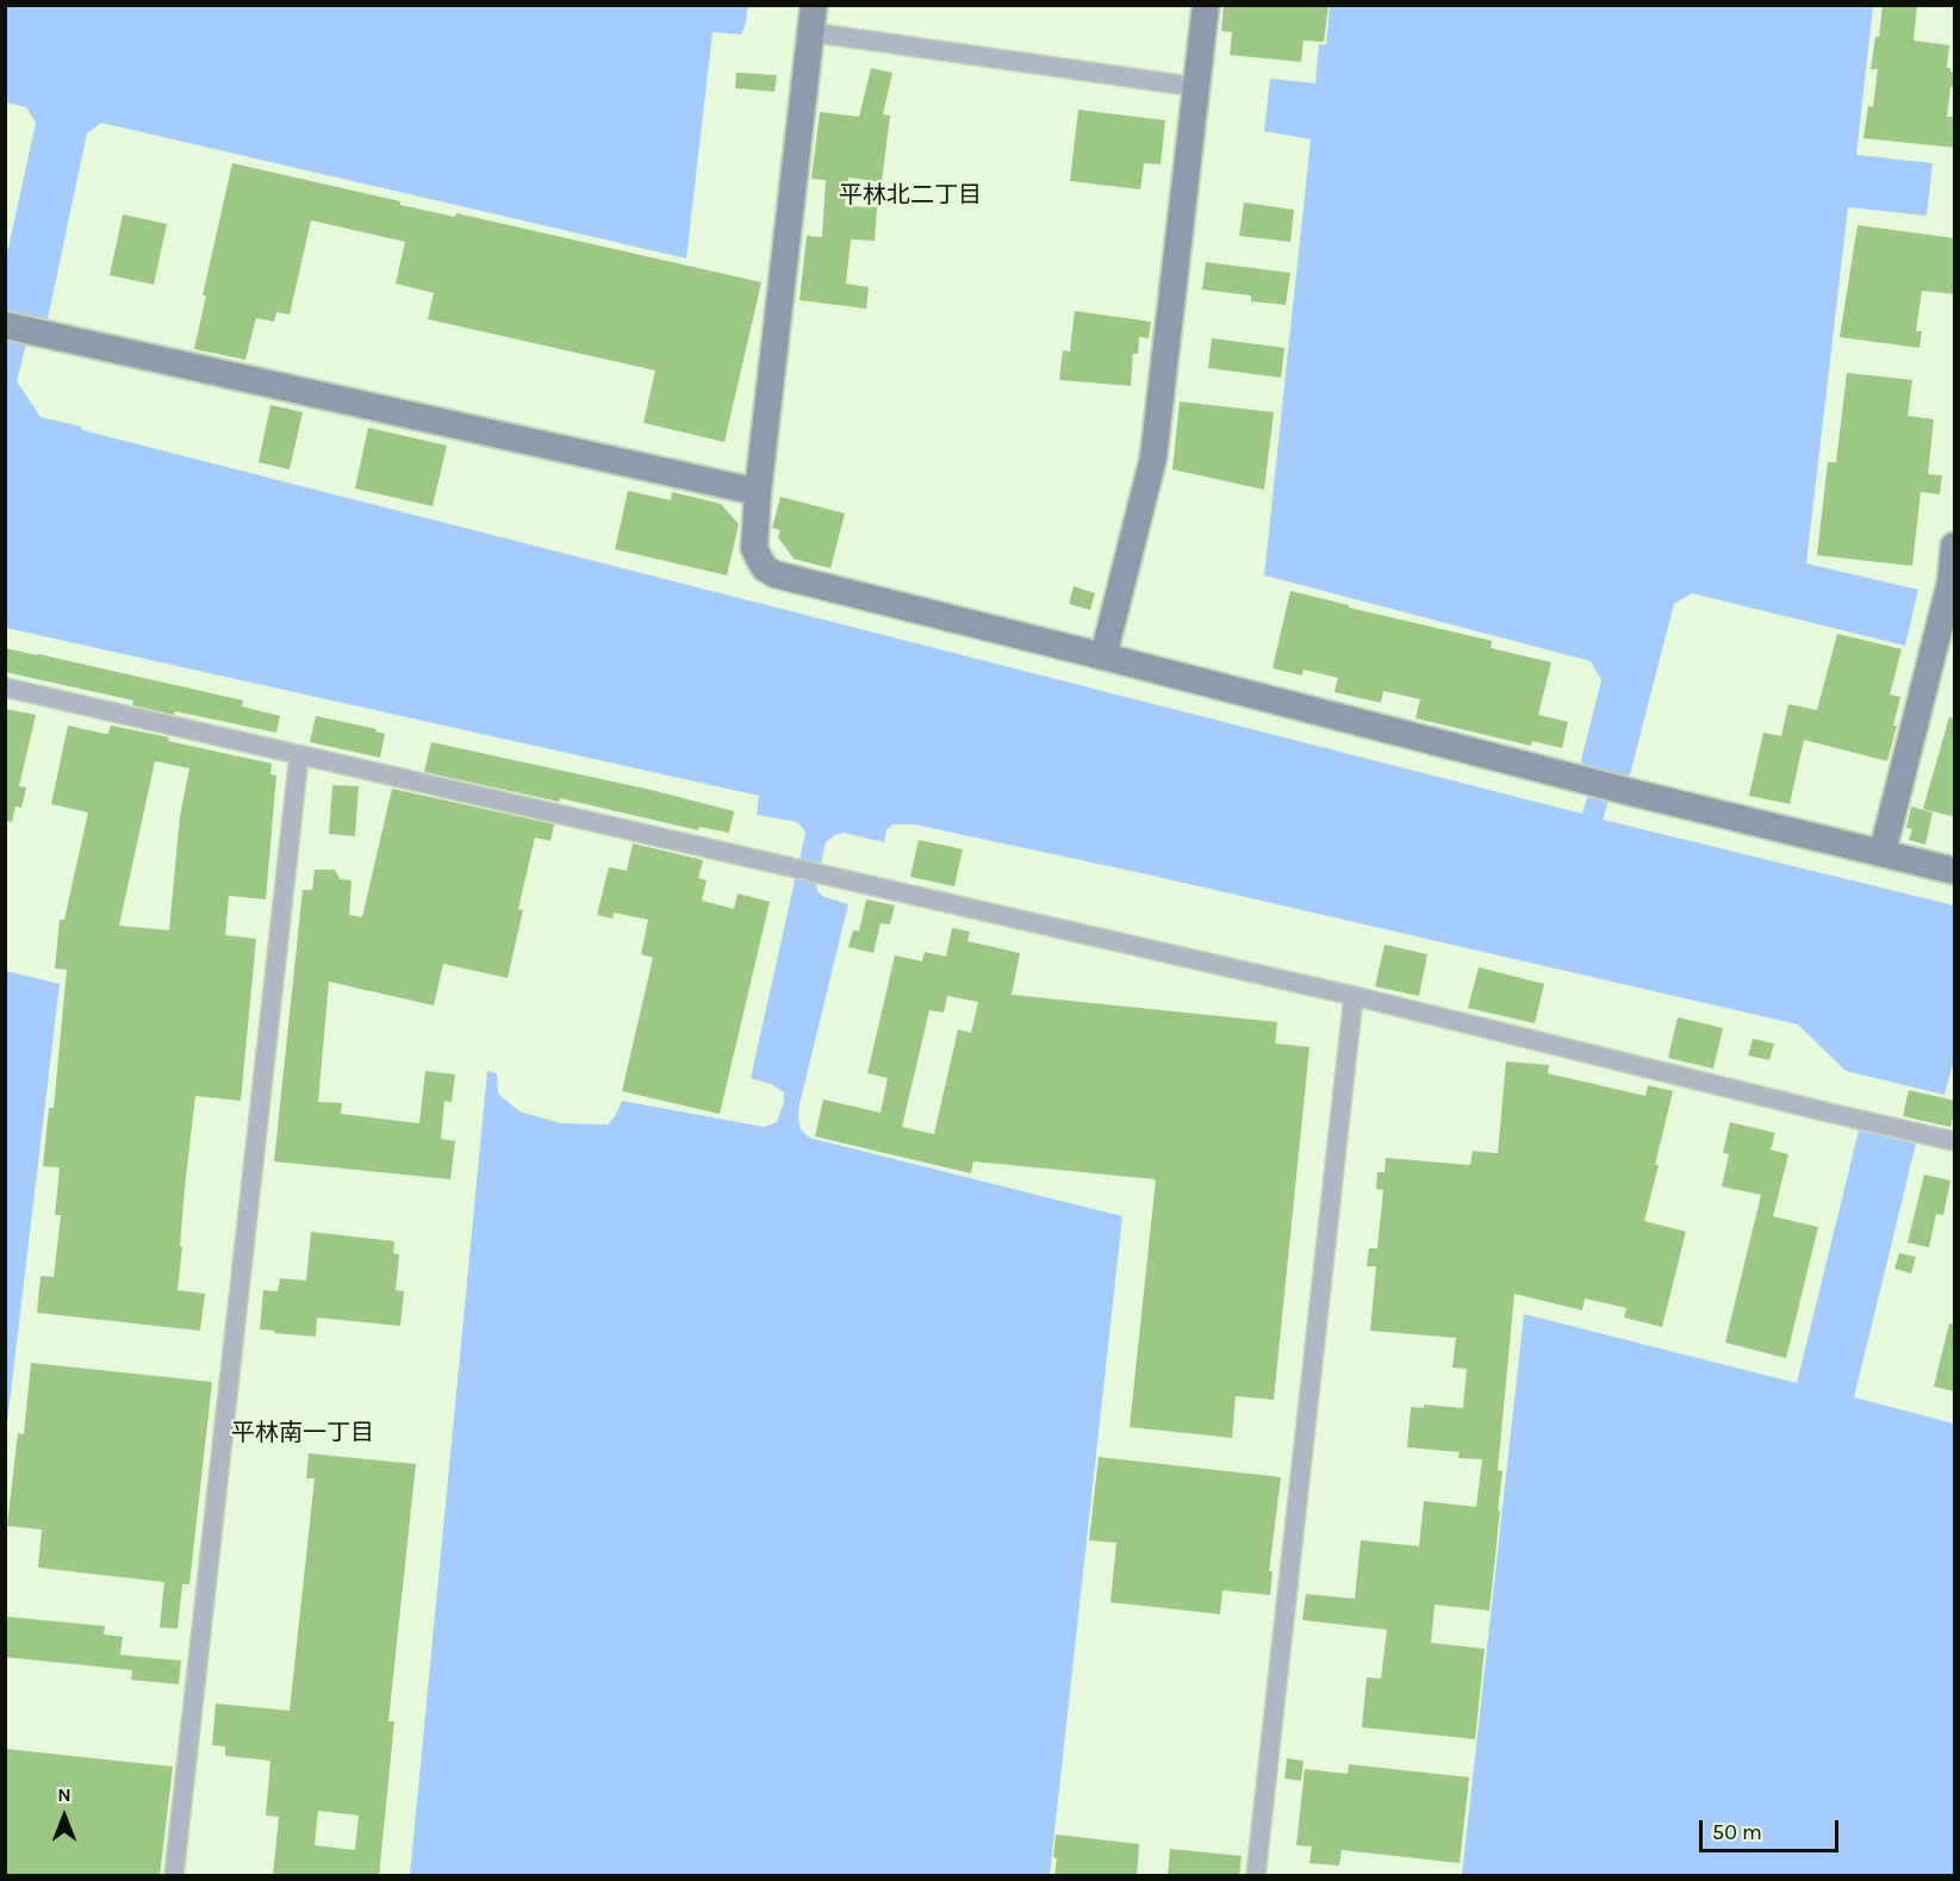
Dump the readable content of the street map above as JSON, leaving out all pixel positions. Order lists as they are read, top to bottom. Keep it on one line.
{"districts":["平林北二丁目","平林南一丁目"],"scale_bar":"50 m","north":"top"}
